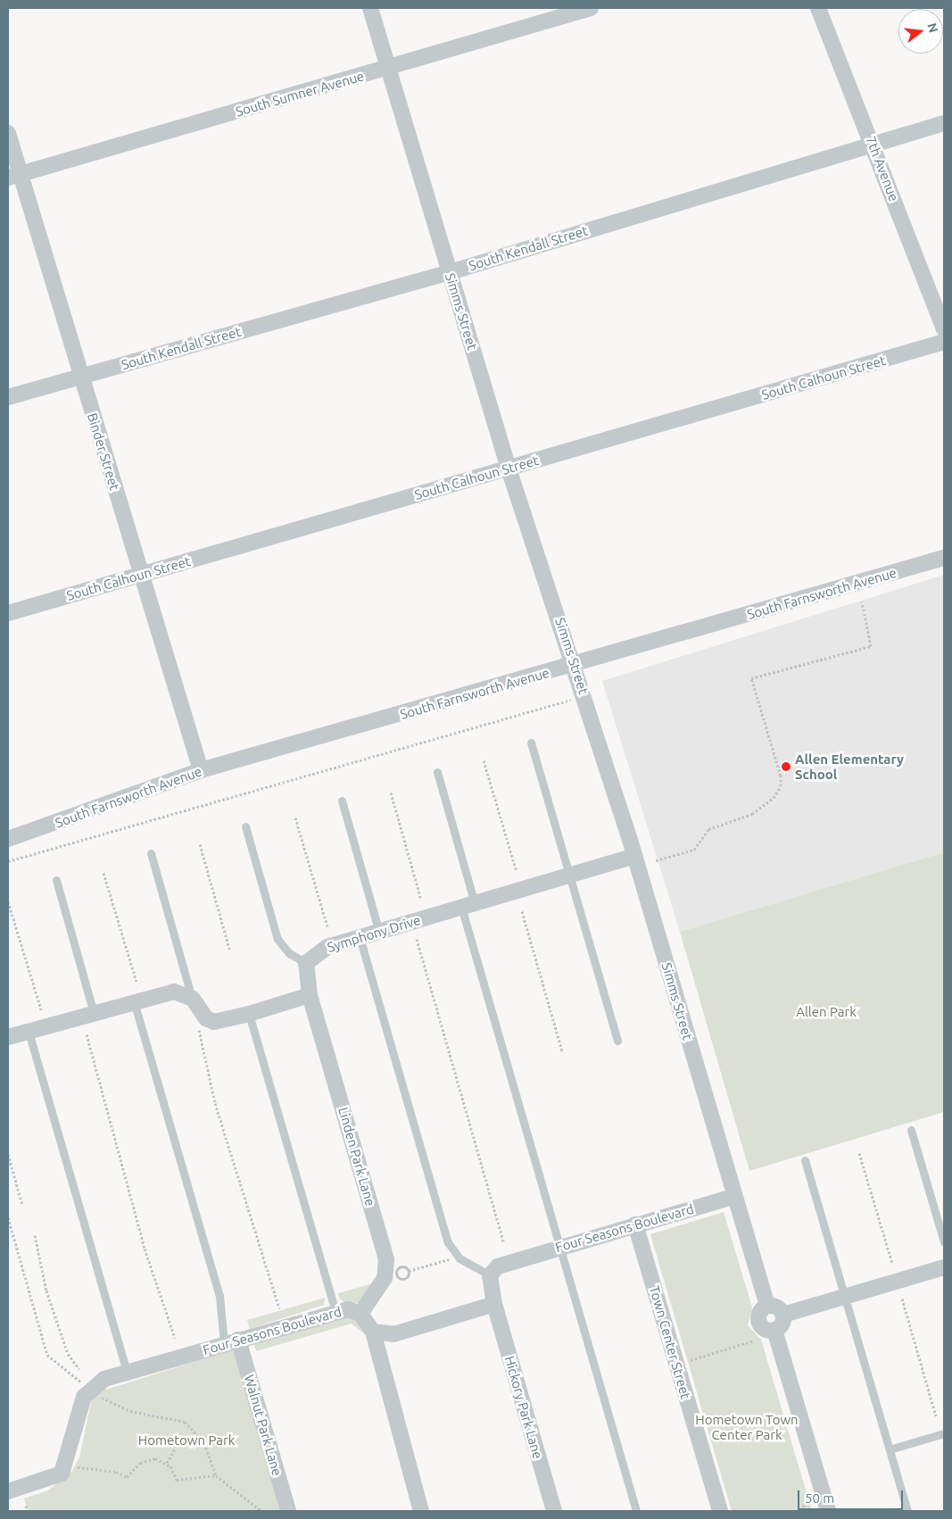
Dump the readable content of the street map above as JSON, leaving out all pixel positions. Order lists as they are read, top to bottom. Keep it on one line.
{"streets":{"street":["South Sumner Avenue","7th Avenue","South Kendall Street","Simms Street","South Calhoun Street","Binder Street","South Farnsworth Avenue","Symphony Drive","Linden Park Lane","Four Seasons Boulevard","Town Center Street","Hickory Park Lane","Walnut Park Lane"]},"crossings":[["South Sumner Avenue","Simms Street"],["South Sumner Avenue","Binder Street"],["7th Avenue","South Kendall Street"],["South Kendall Street","Simms Street"],["South Kendall Street","Binder Street"],["Simms Street","South Calhoun Street"],["Simms Street","South Farnsworth Avenue"],["Simms Street","Symphony Drive"],["Simms Street","Four Seasons Boulevard"],["South Calhoun Street","Binder Street"],["Binder Street","South Farnsworth Avenue"],["Linden Park Lane","Four Seasons Boulevard"],["Four Seasons Boulevard","Town Center Street"],["Four Seasons Boulevard","Walnut Park Lane"]],"parks":["Allen Park","Hometown Town Center Park","Hometown Park"],"places":["Allen Elementary School"],"scale_bar":"50 m","north":"right"}
